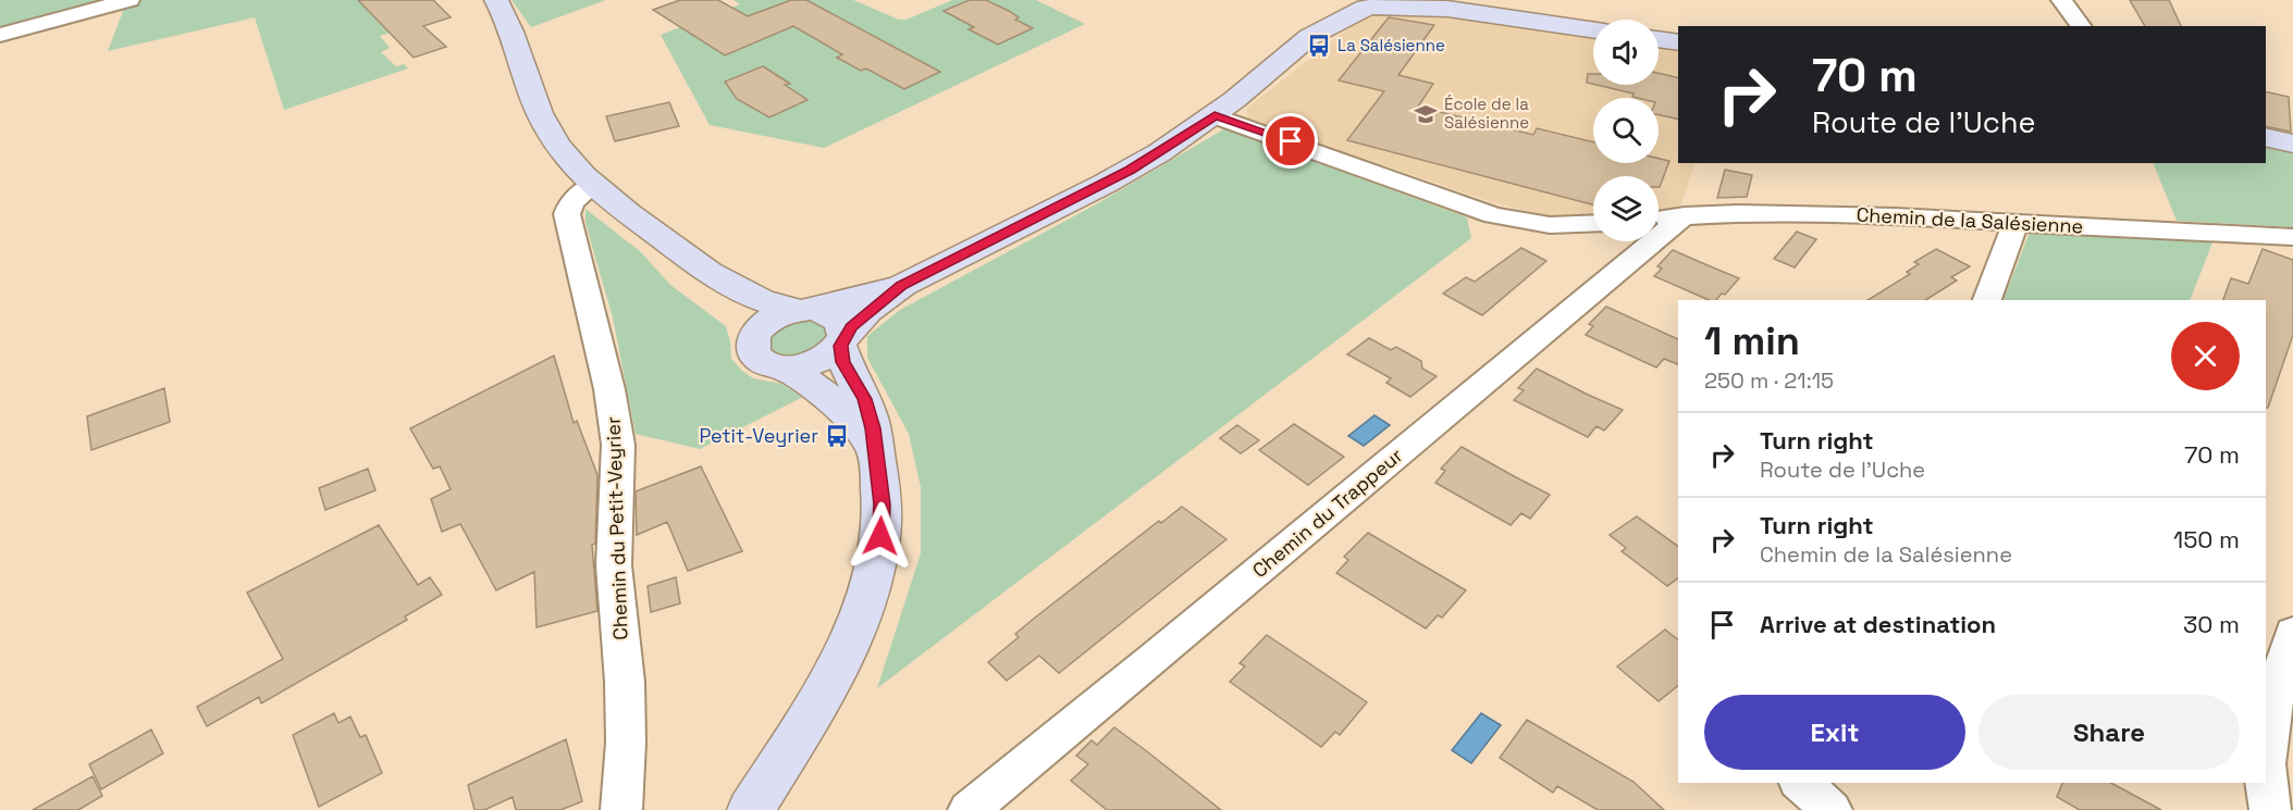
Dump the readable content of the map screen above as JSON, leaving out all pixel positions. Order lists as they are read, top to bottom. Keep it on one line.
{"streets":{"street":["Chemin de la Salésienne","Chemin du Trappeur","Chemin du Petit-Veyrier"]},"crossings":[["Chemin de la Salésienne","Chemin du Trappeur"]],"places":{"bus stop":["La Salésienne","Petit-Veyrier"],"school or university":["École de la Salésienne"]},"page":{"turn":["70 m","Route de l'Uche"],"heading":["1 min","250 m · 21:15"],"list":[{"name":"Turn right","note":"Route de l'Uche","value":"70 m"},{"name":"Turn right","note":"Chemin de la Salésienne","value":"150 m"},{"name":"Arrive at destination","value":"30 m"}],"buttons":["Exit","Share"]}}
